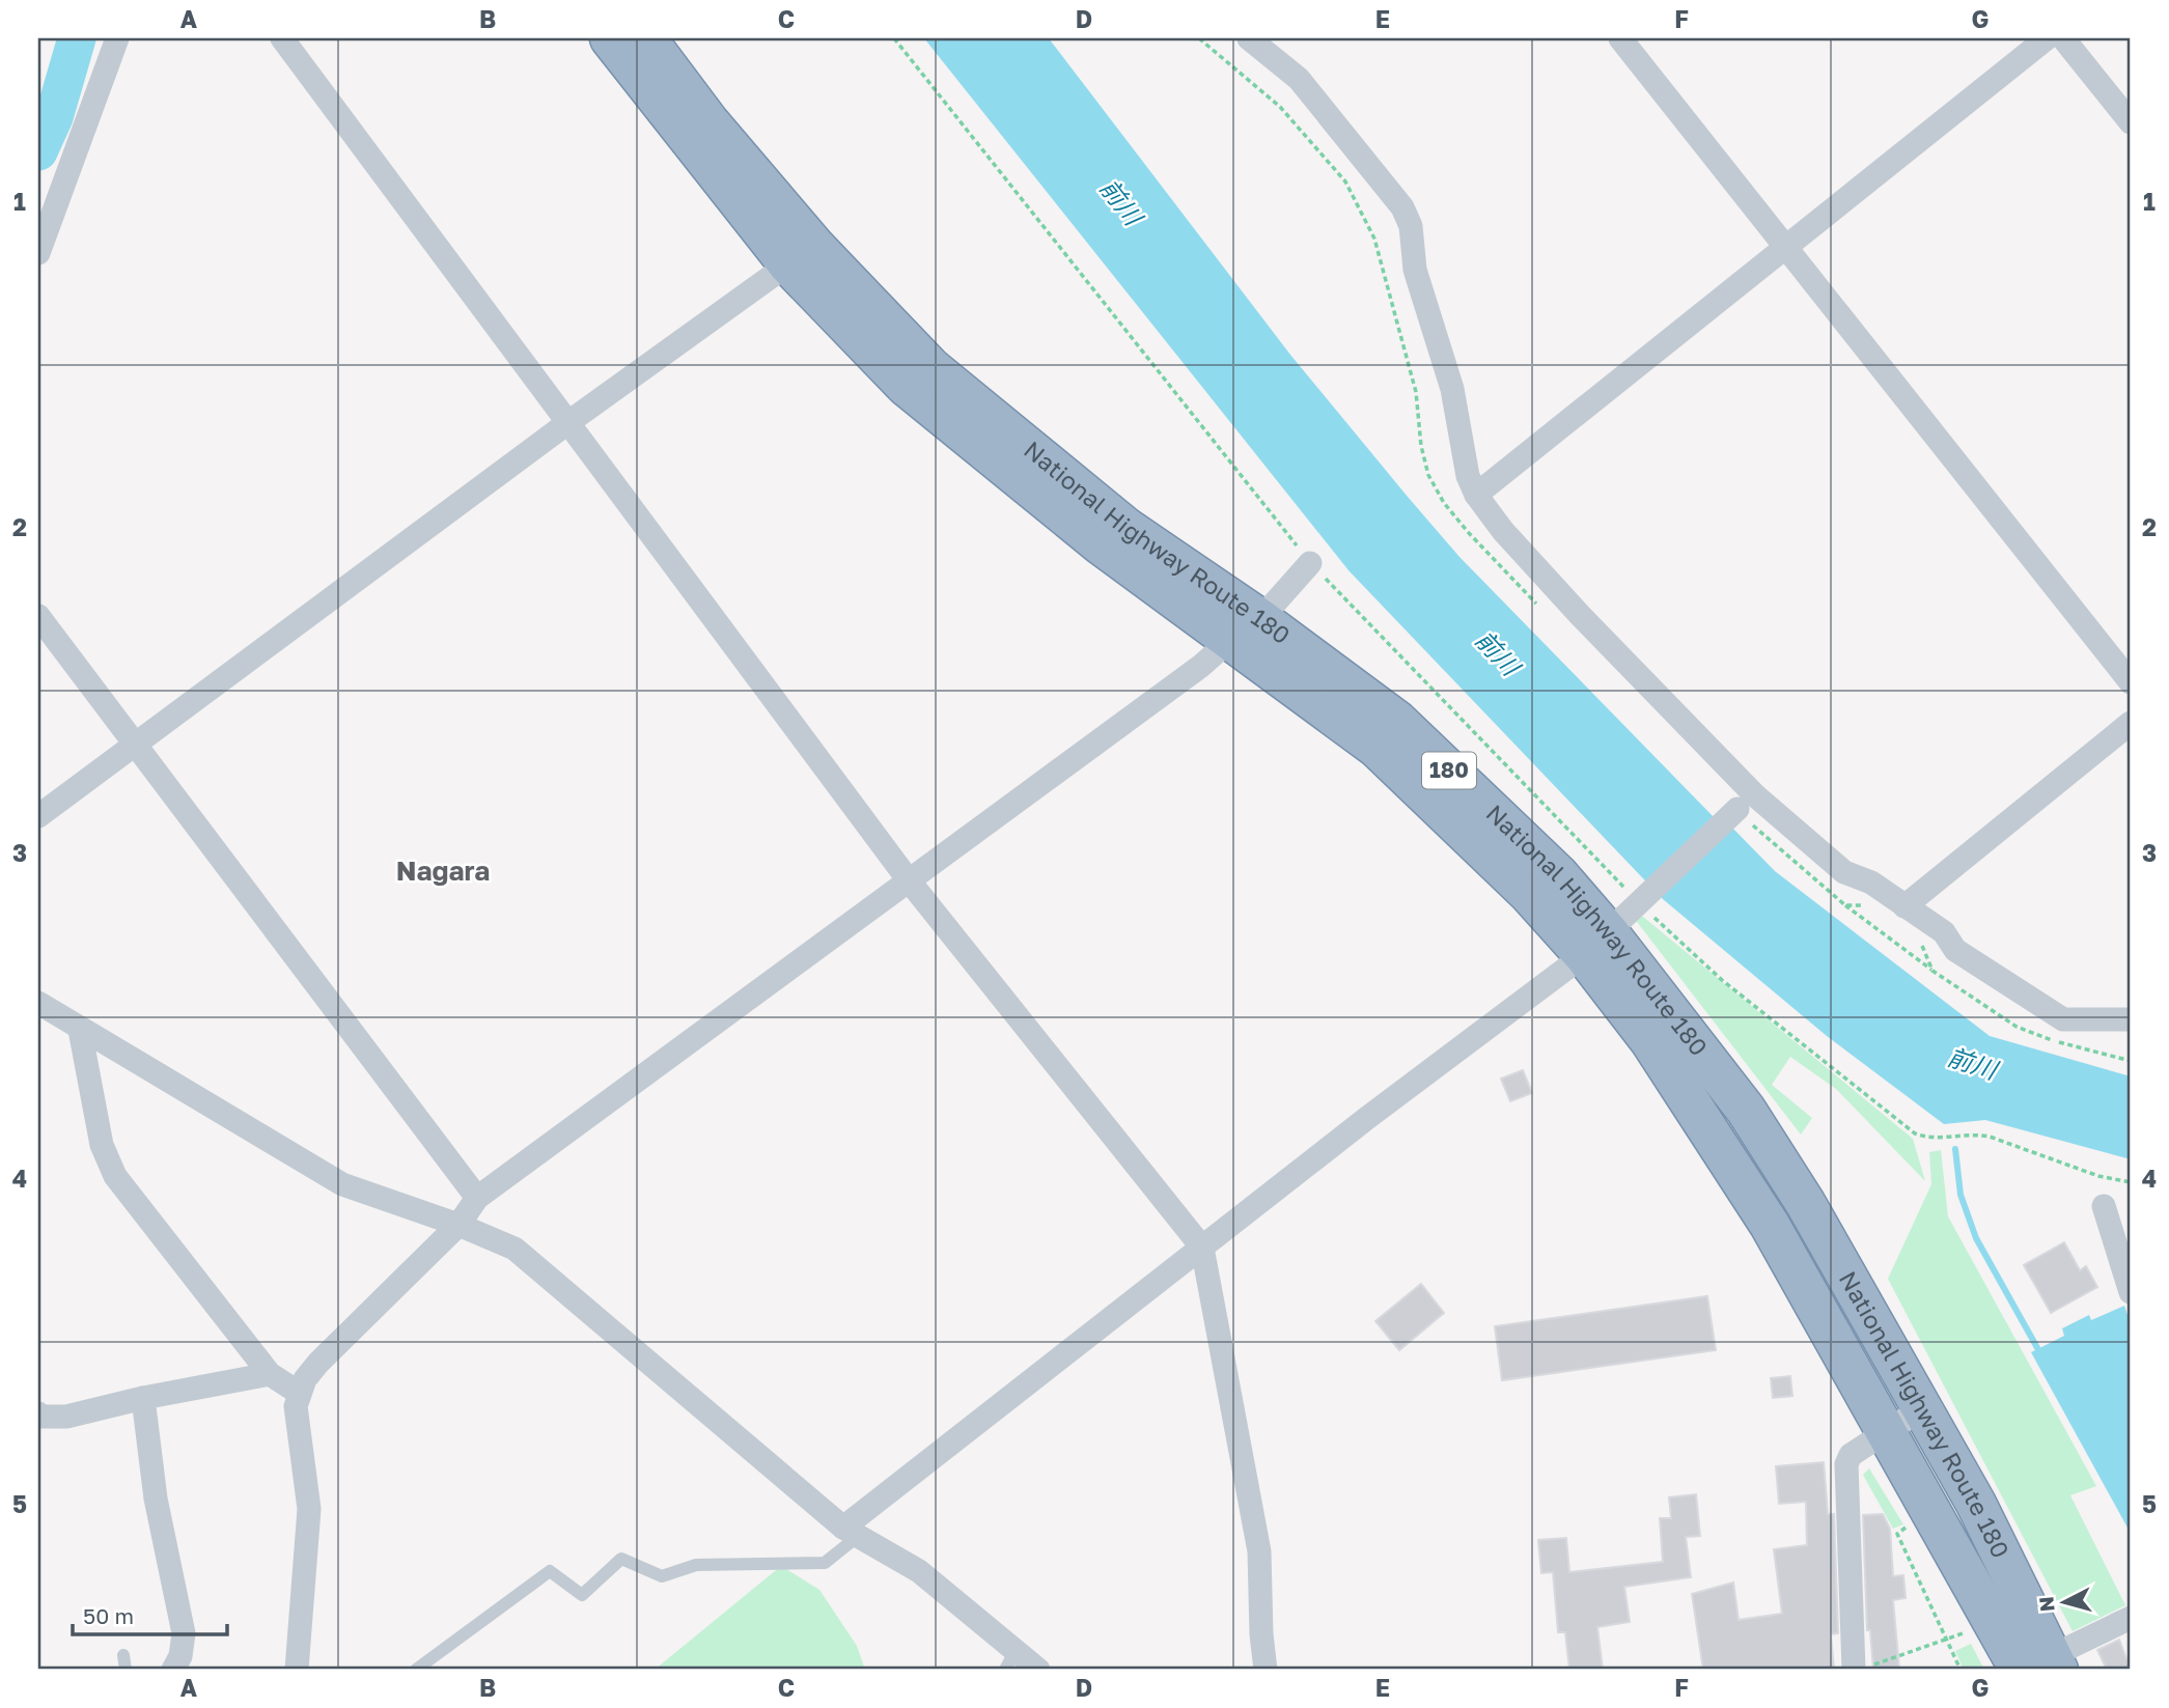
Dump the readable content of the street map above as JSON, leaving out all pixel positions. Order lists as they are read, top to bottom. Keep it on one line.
{"streets":{"highway":["National Highway Route 180","180"]},"districts":["Nagara"],"water":["前川"],"scale_bar":"50 m","north":"left","grid":{"columns":["A","B","C","D","E","F","G"],"rows":["1","2","3","4","5"]}}
